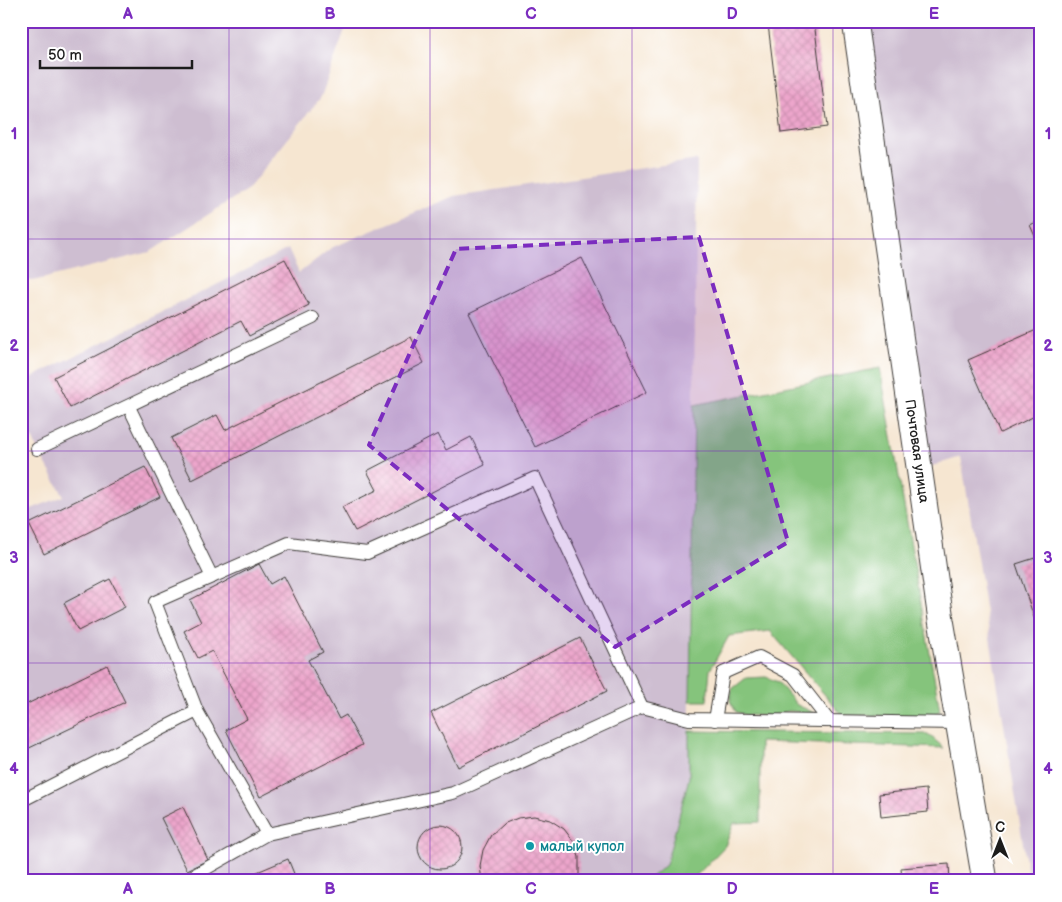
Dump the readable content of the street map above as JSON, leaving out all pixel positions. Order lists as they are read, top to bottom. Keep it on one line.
{"streets":{"street":["Почтовая улица"]},"places":["малый купол"],"scale_bar":"50 m","north":"top","grid":{"columns":["A","B","C","D","E"],"rows":["1","2","3","4"]}}
